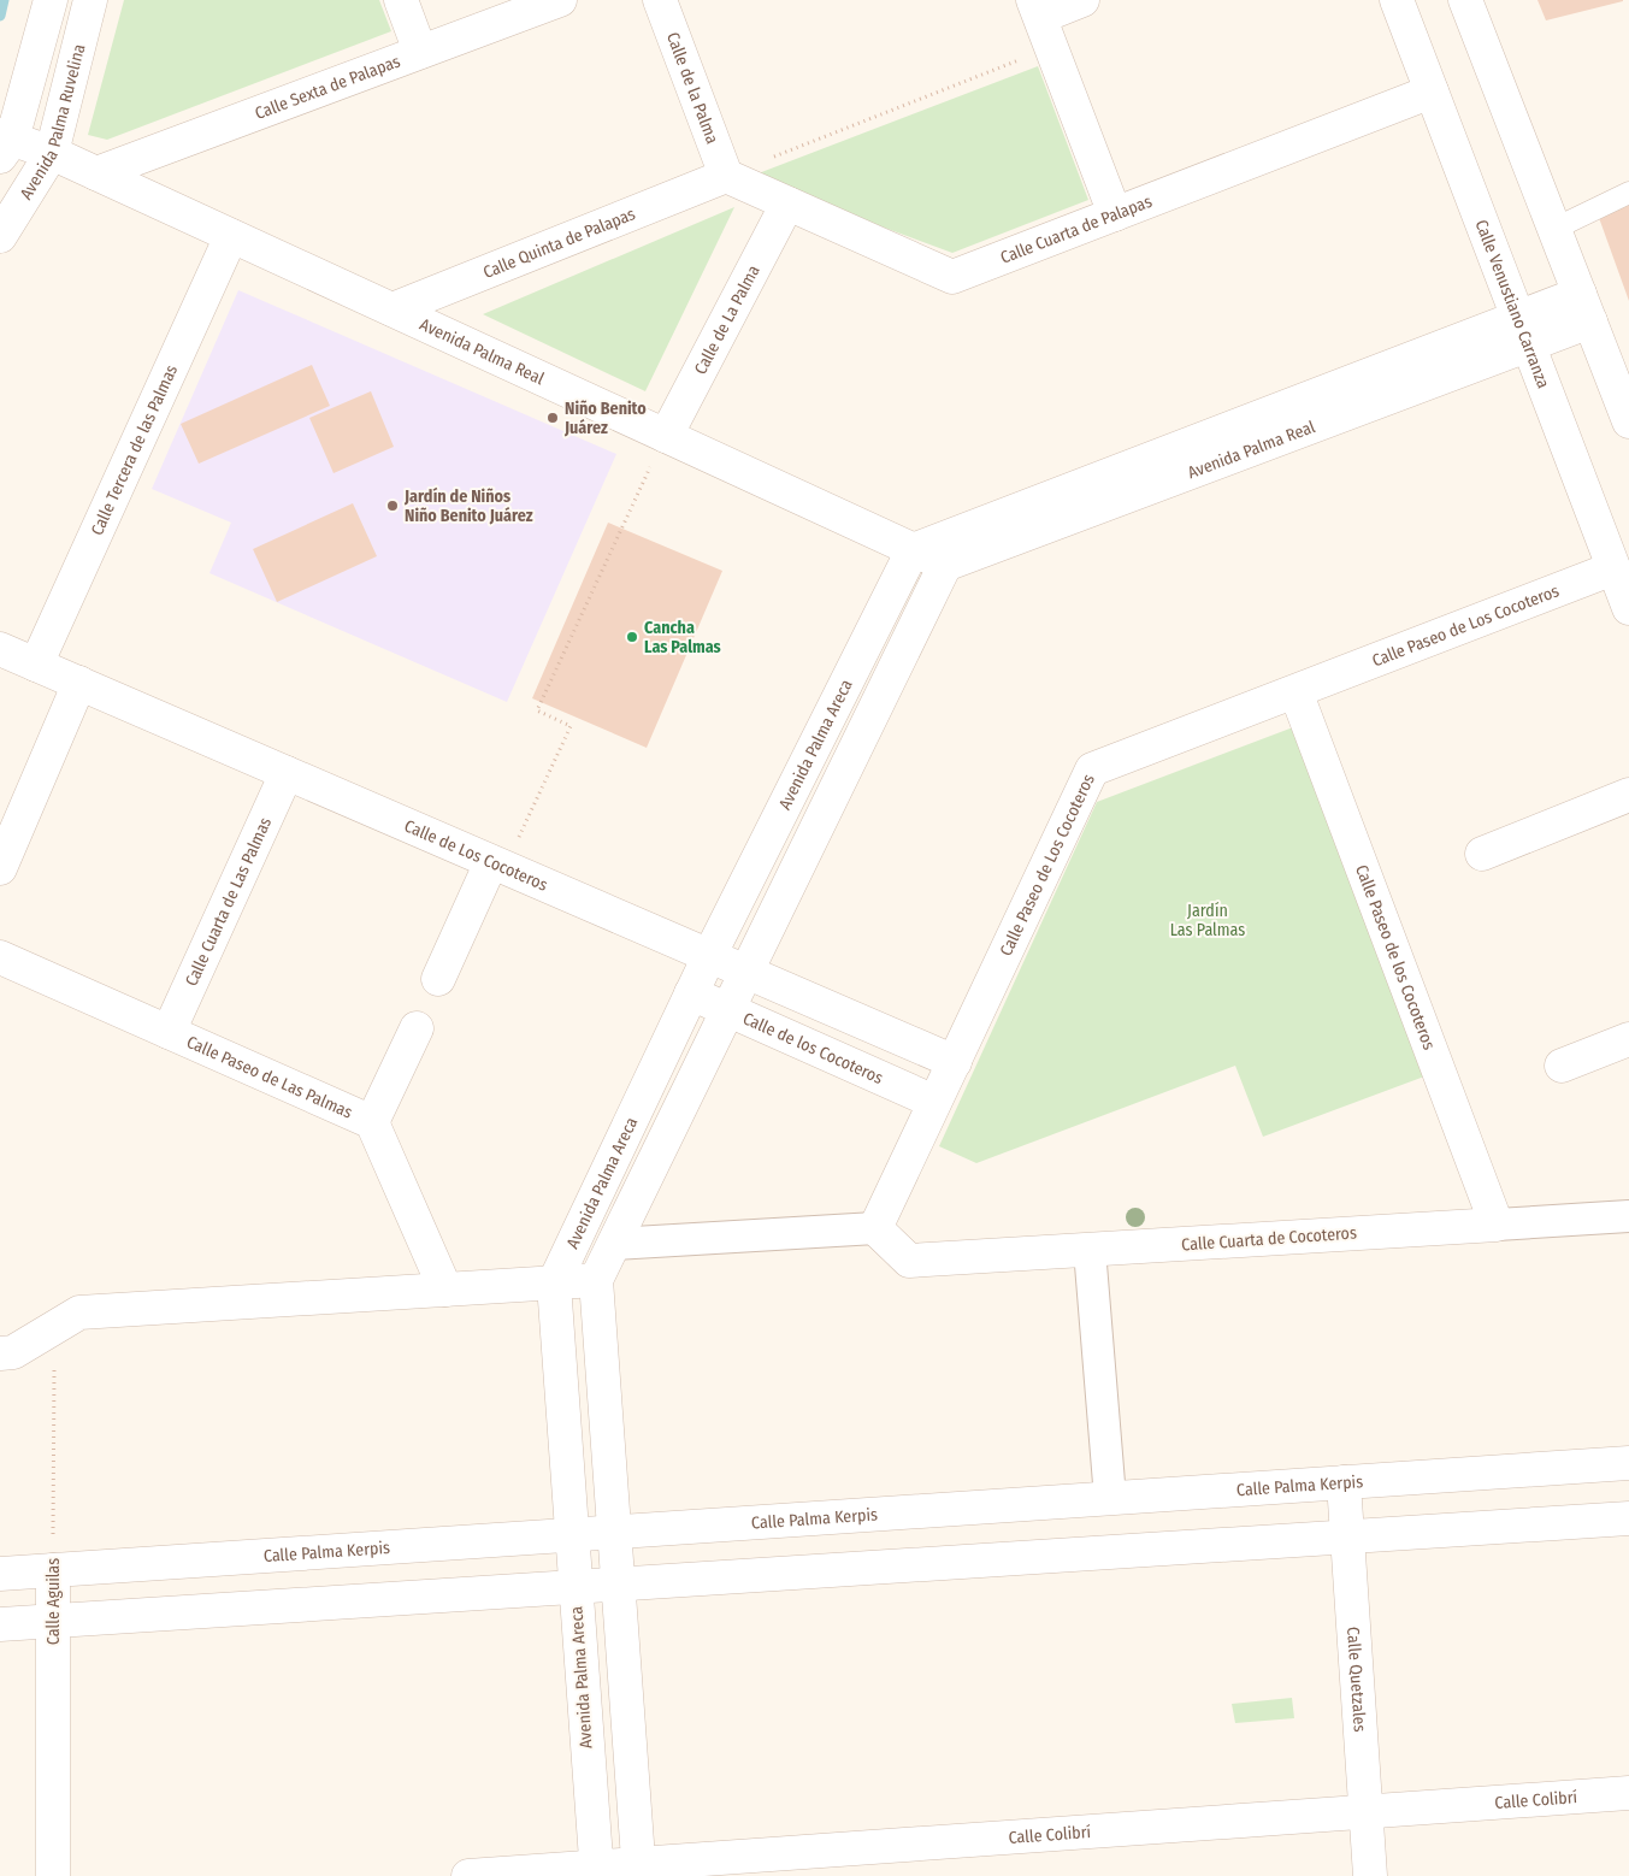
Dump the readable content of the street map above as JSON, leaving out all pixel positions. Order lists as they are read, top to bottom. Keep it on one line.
{"streets":{"street":["Calle Sexta de Palapas","Calle de la Palma","Avenida Palma Ruvelina","Calle Cuarta de Palapas","Calle Quinta de Palapas","Calle Venustiano Carranza","Calle de La Palma","Avenida Palma Real","Calle Tercera de las Palmas","Calle Paseo de Los Cocoteros","Avenida Palma Areca","Calle de Los Cocoteros","Calle Cuarta de Las Palmas","Calle Paseo de los Cocoteros","Calle de los Cocoteros","Calle Paseo de Las Palmas","Calle Cuarta de Cocoteros","Calle Palma Kerpis","Calle Aguilas","Calle Quetzales","Calle Colibrí"]},"crossings":[["Calle Sexta de Palapas","Avenida Palma Real"],["Calle de la Palma","Calle Cuarta de Palapas"],["Calle de la Palma","Calle Quinta de Palapas"],["Avenida Palma Ruvelina","Avenida Palma Real"],["Calle Cuarta de Palapas","Calle Quinta de Palapas"],["Calle Cuarta de Palapas","Calle Venustiano Carranza"],["Calle Cuarta de Palapas","Calle de La Palma"],["Calle Quinta de Palapas","Avenida Palma Real"],["Calle Venustiano Carranza","Avenida Palma Real"],["Calle Venustiano Carranza","Calle Paseo de Los Cocoteros"],["Calle de La Palma","Avenida Palma Real"],["Avenida Palma Real","Calle Tercera de las Palmas"],["Avenida Palma Real","Avenida Palma Areca"],["Calle Tercera de las Palmas","Calle de Los Cocoteros"],["Calle Paseo de Los Cocoteros","Calle de Los Cocoteros"],["Calle Paseo de Los Cocoteros","Calle Paseo de los Cocoteros"],["Calle Paseo de Los Cocoteros","Calle de los Cocoteros"],["Calle Paseo de Los Cocoteros","Calle Cuarta de Cocoteros"],["Avenida Palma Areca","Calle de Los Cocoteros"],["Avenida Palma Areca","Calle de los Cocoteros"],["Avenida Palma Areca","Calle Palma Kerpis"],["Avenida Palma Areca","Calle Colibrí"],["Calle de Los Cocoteros","Calle Cuarta de Las Palmas"],["Calle Cuarta de Las Palmas","Calle Paseo de Las Palmas"],["Calle Paseo de los Cocoteros","Calle Cuarta de Cocoteros"],["Calle Palma Kerpis","Calle Aguilas"],["Calle Palma Kerpis","Calle Quetzales"],["Calle Quetzales","Calle Colibrí"]],"parks":["Jardín Las Palmas"],"places":["Niño Benito Juárez","Jardín de Niños Niño Benito Juárez","Cancha Las Palmas"]}
